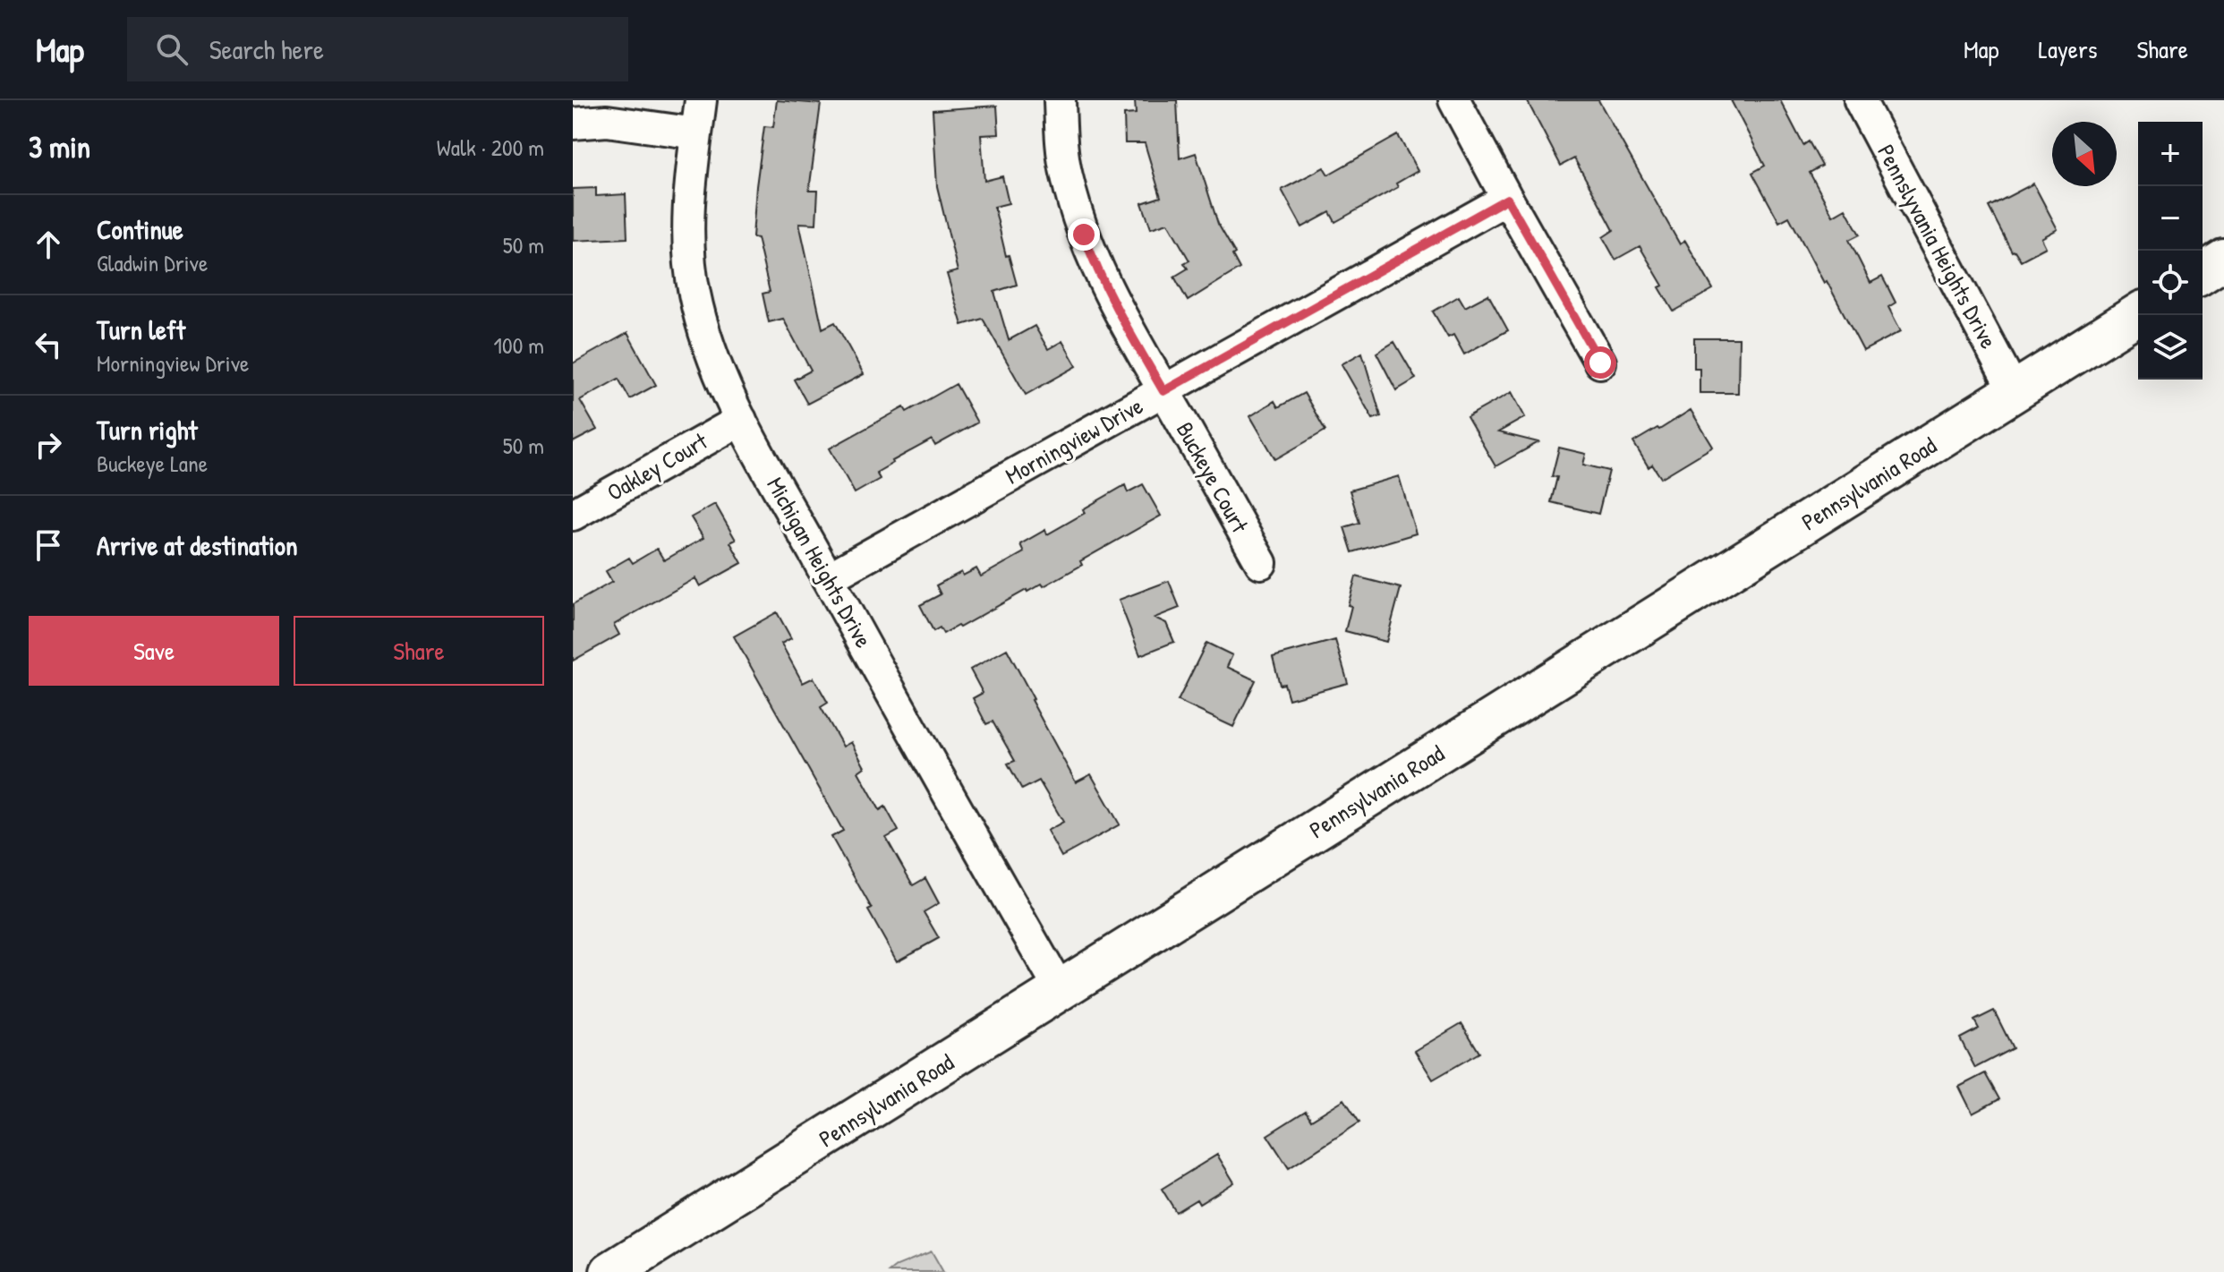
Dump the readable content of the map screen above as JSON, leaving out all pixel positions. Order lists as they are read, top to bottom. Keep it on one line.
{"streets":{"street":["Pennslyvania Heights Drive","Morningview Drive","Oakley Court","Buckeye Court","Pennsylvania Road","Michigan Heights Drive"]},"crossings":[["Pennslyvania Heights Drive","Pennsylvania Road"],["Morningview Drive","Buckeye Court"],["Morningview Drive","Michigan Heights Drive"],["Oakley Court","Michigan Heights Drive"],["Pennsylvania Road","Michigan Heights Drive"]],"north":"bottom right","page":{"header":"Map","search":"Search here","nav":["Map","Layers","Share"],"heading":["3 min","Walk · 200 m"],"map_buttons":["+","−"],"list":[["Continue","Gladwin Drive","50 m"],["Turn left","Morningview Drive","100 m"],["Turn right","Buckeye Lane","50 m"],"Arrive at destination"],"buttons":["Save","Share"]}}
